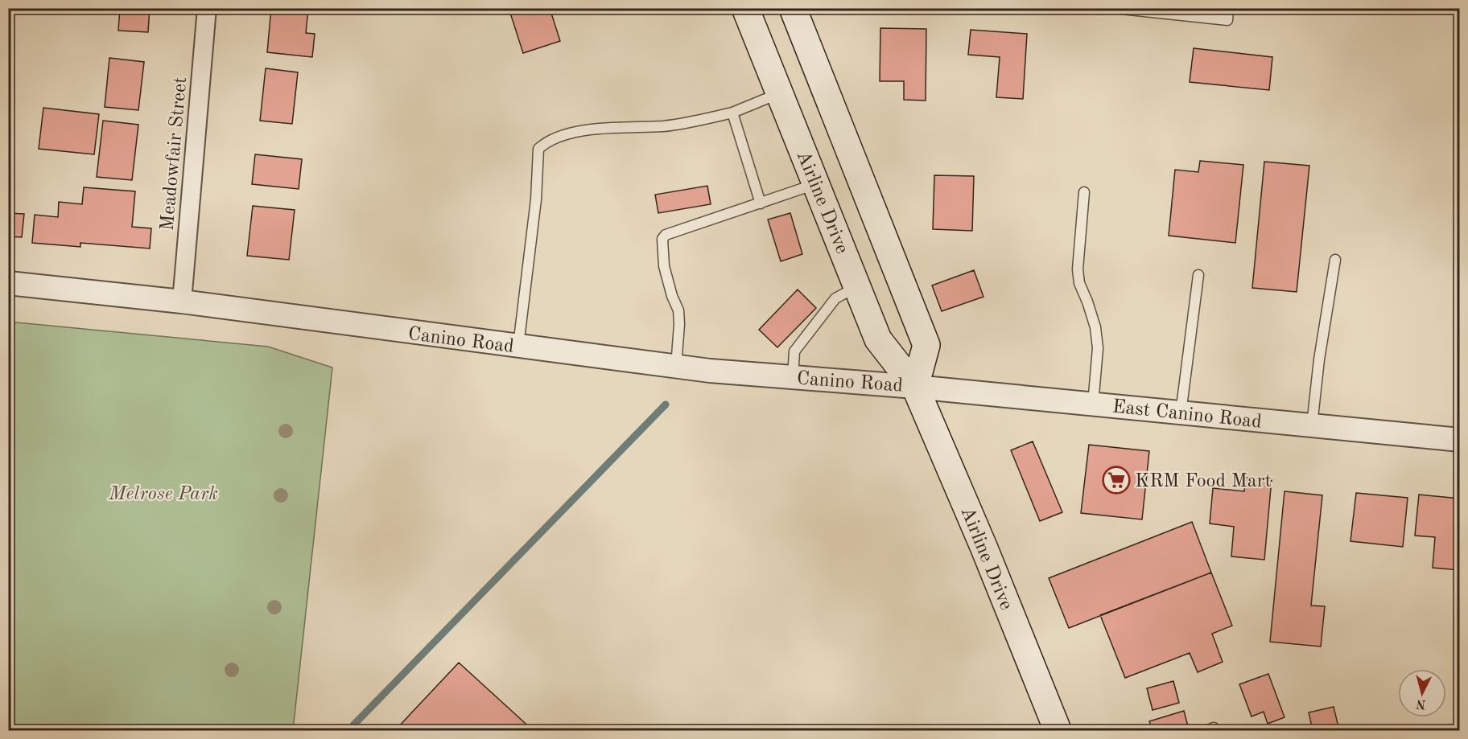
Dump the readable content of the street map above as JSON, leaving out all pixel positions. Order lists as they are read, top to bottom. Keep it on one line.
{"streets":{"main road":["Airline Drive"],"street":["Meadowfair Street","Canino Road","East Canino Road"]},"crossings":[["Meadowfair Street","Canino Road"],["Airline Drive","Canino Road"],["Airline Drive","East Canino Road"],["Canino Road","East Canino Road"]],"parks":["Melrose Park"],"places":{"supermarket":["KRM Food Mart"]},"north":"bottom"}
